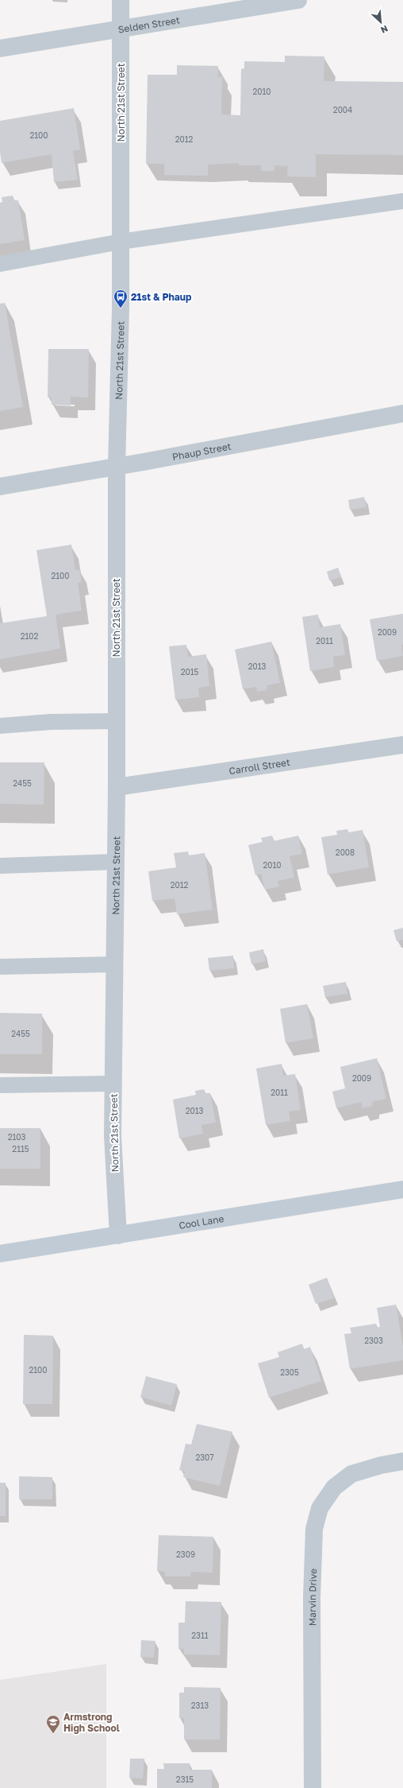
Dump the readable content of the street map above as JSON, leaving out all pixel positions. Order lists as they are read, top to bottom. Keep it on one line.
{"streets":{"street":["Selden Street","North 21st Street","Phaup Street","Carroll Street","Cool Lane","Marvin Drive"]},"crossings":[["Selden Street","North 21st Street"],["North 21st Street","Phaup Street"],["North 21st Street","Carroll Street"],["North 21st Street","Cool Lane"]],"places":{"bus stop":["21st & Phaup"],"school or university":["Armstrong High School"]},"house_numbers":["2010","2004","2100","2012","2100","2009","2102","2011","2013","2015","2455","2008","2010","2012","2455","2009","2011","2013","2103","2115","2303","2100","2305","2307","2309","2311","2313","2315"],"north":"bottom right"}
